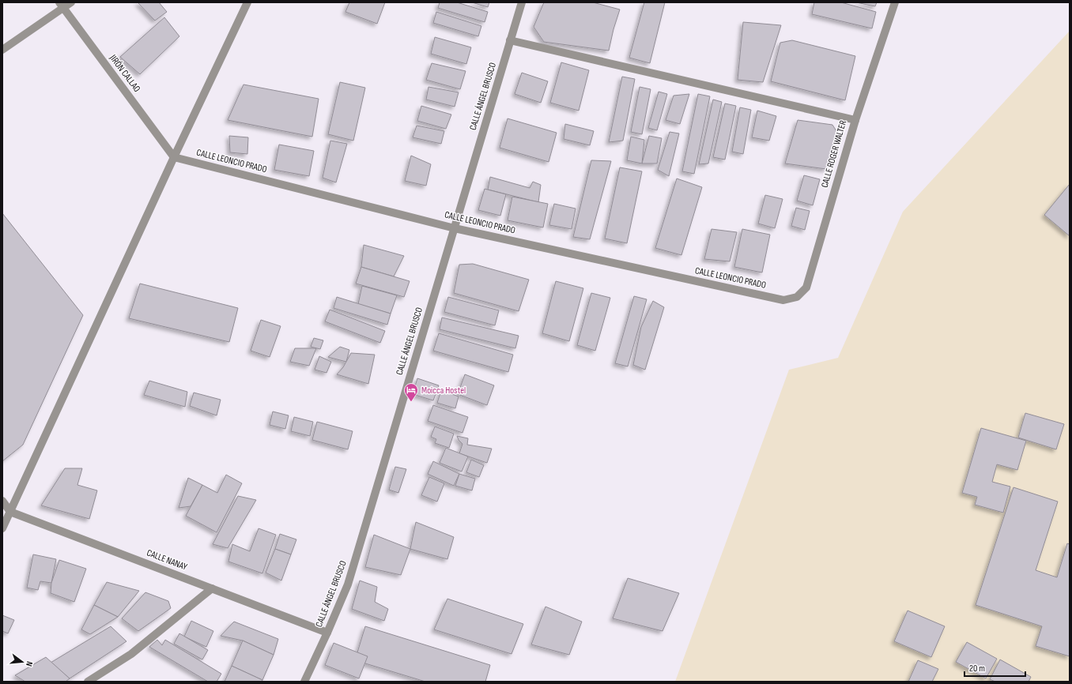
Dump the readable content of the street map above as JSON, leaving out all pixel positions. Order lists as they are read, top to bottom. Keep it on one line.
{"streets":{"street":["JIRÓN CALLAO","CALLE ÁNGEL BRUSCO","CALLE ROGER WALTER","CALLE LEONCIO PRADO","CALLE NANAY"]},"crossings":[["JIRÓN CALLAO","CALLE LEONCIO PRADO"],["CALLE ÁNGEL BRUSCO","CALLE LEONCIO PRADO"],["CALLE ÁNGEL BRUSCO","CALLE NANAY"],["CALLE ROGER WALTER","CALLE LEONCIO PRADO"]],"places":{"hotel":["Moicca Hostel"]},"scale_bar":"20 m","north":"right"}
